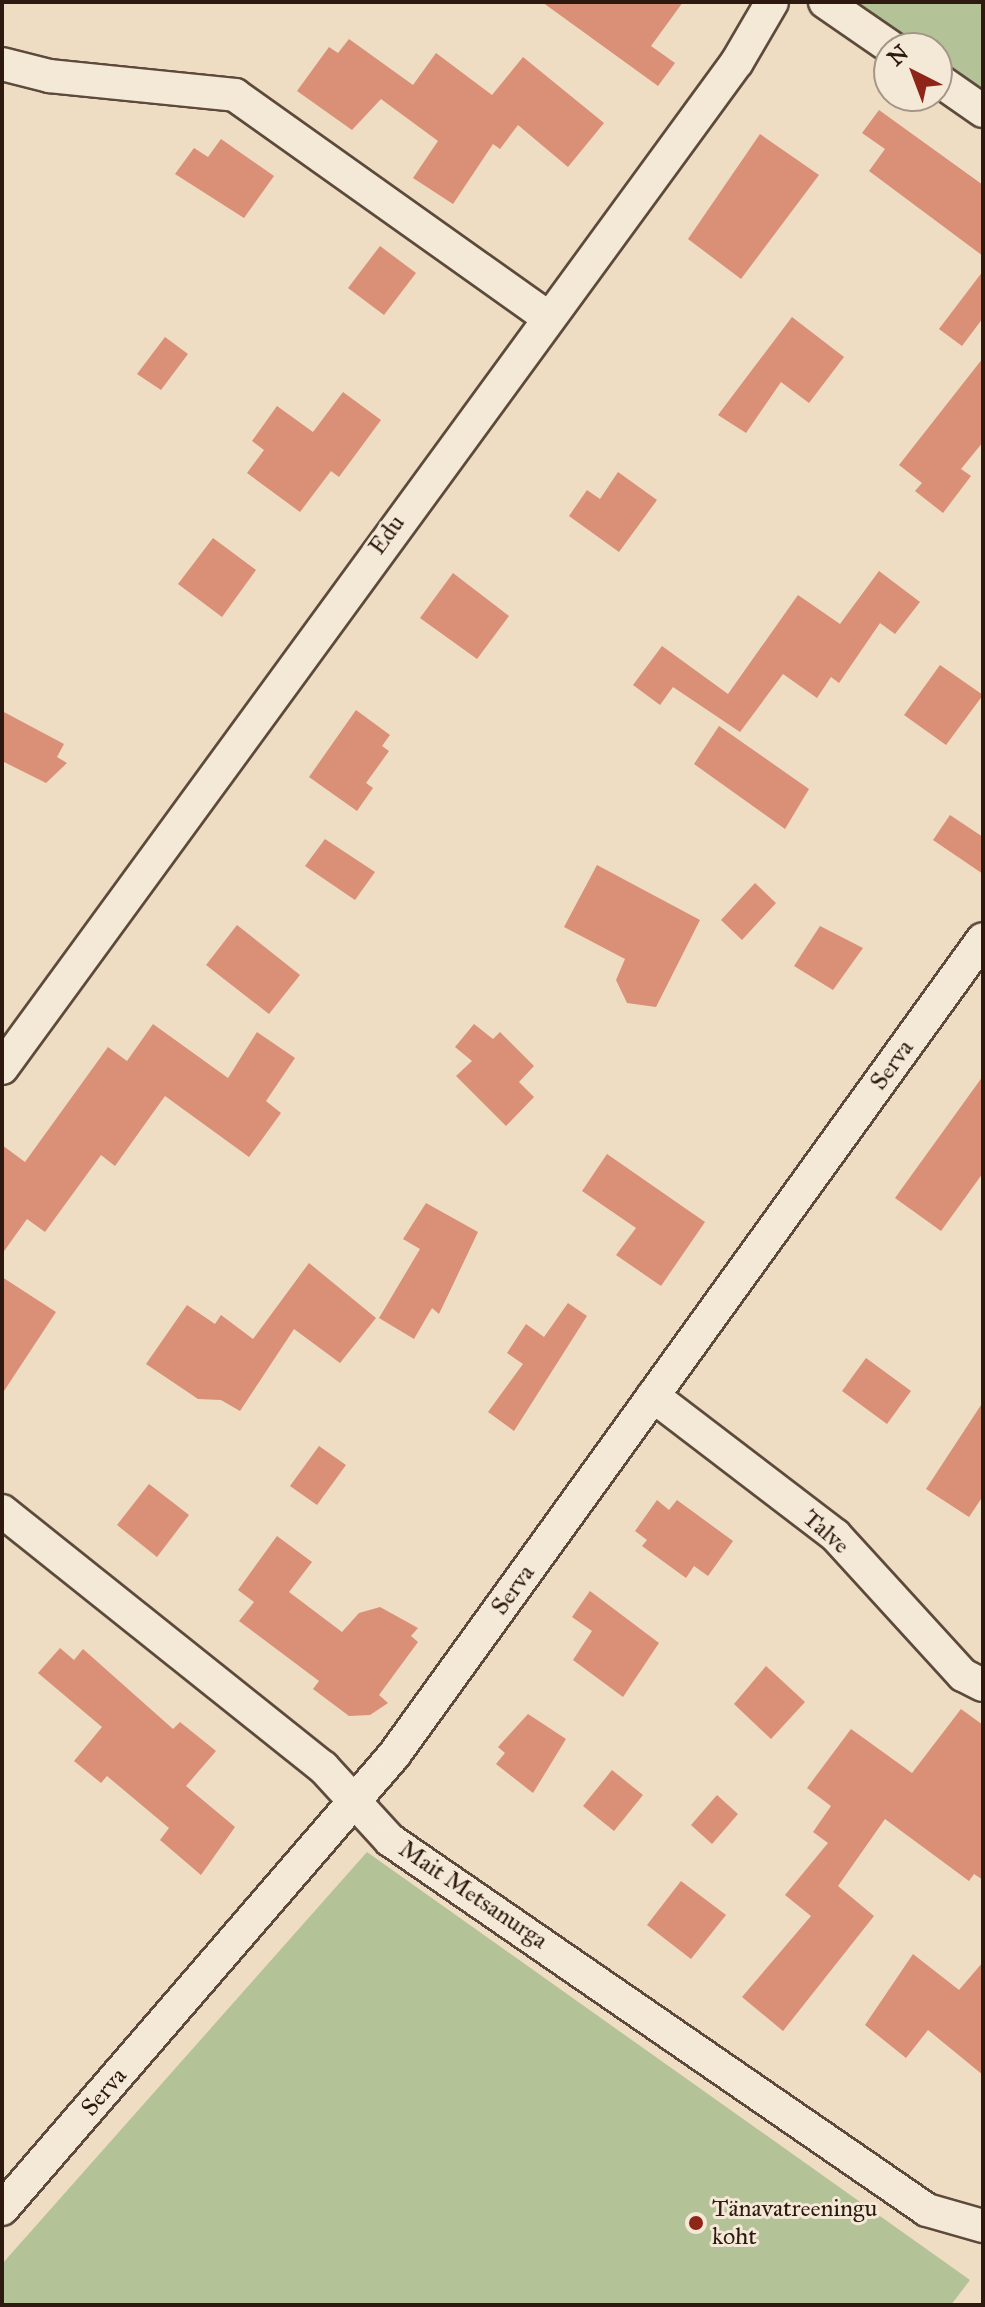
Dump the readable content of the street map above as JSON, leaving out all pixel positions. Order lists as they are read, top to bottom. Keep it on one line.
{"streets":{"street":["Edu","Serva","Talve","Mait Metsanurga"]},"crossings":[["Serva","Talve"],["Serva","Mait Metsanurga"]],"places":["Tänavatreeningu koht"],"north":"top left"}
